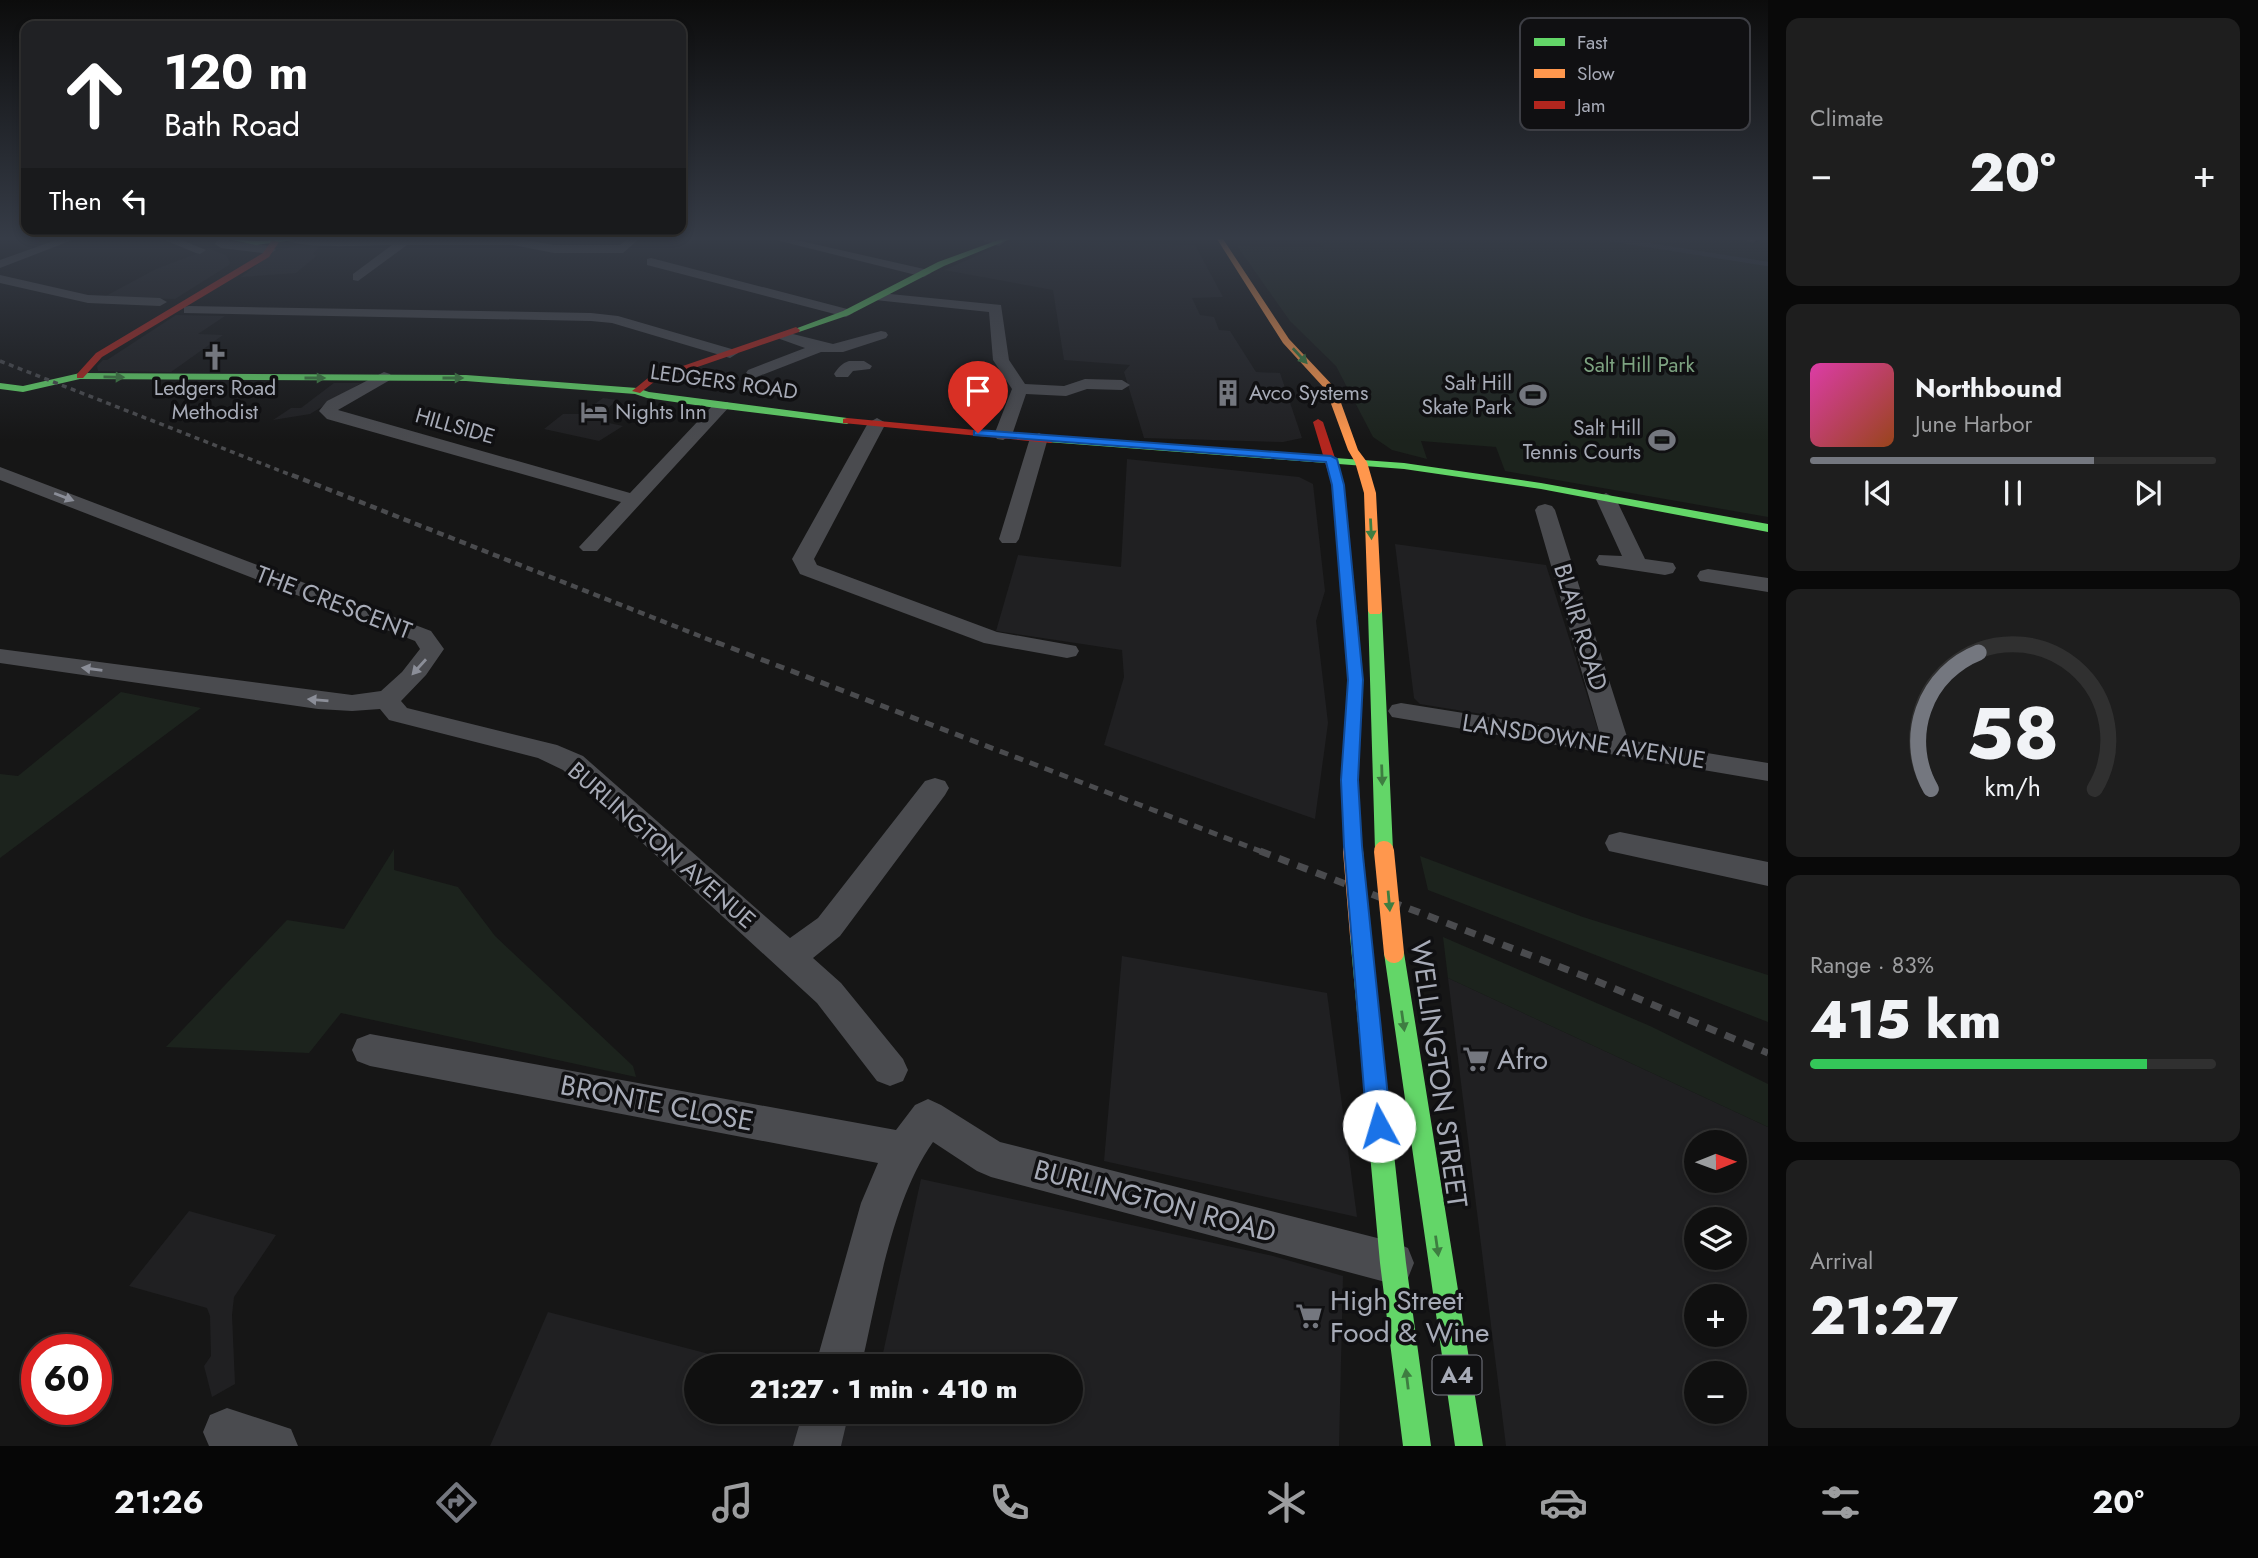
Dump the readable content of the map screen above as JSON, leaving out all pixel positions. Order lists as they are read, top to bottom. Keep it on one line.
{"streets":{"main road":["LEDGERS ROAD","WELLINGTON STREET","A4"],"street":["HILLSIDE","THE CRESCENT","BLAIR ROAD","LANSDOWNE AVENUE","BURLINGTON AVENUE","BRONTE CLOSE","BURLINGTON ROAD"]},"crossings":[["LEDGERS ROAD","HILLSIDE"],["LEDGERS ROAD","A4"],["THE CRESCENT","BURLINGTON AVENUE"],["BLAIR ROAD","LANSDOWNE AVENUE"],["LANSDOWNE AVENUE","WELLINGTON STREET"],["LANSDOWNE AVENUE","A4"],["WELLINGTON STREET","A4"],["BRONTE CLOSE","BURLINGTON ROAD"],["BURLINGTON ROAD","A4"]],"parks":["Salt Hill Park"],"places":{"church":["Ledgers Road Methodist"],"building":["Avco Systems"],"sports":["Salt Hill Skate Park","Salt Hill Tennis Courts"],"hotel":["Nights Inn"],"supermarket":["Afro","High Street Food & Wine"]},"legend":["Fast","Slow","Jam"],"north":"right","page":{"tile":["Climate",["Range · 83%","415 km"],["Arrival","21:27"]],"turn":["120 m","Bath Road"],"heat":["−","20°","+"],"then":"Then","song":["Northbound","June Harbor"],"map_buttons":["+","−"],"limit":"60","trip":"21:27 · 1 min · 410 m","tabs":["21:26","20°"],"gauge":["58","km/h"]}}
